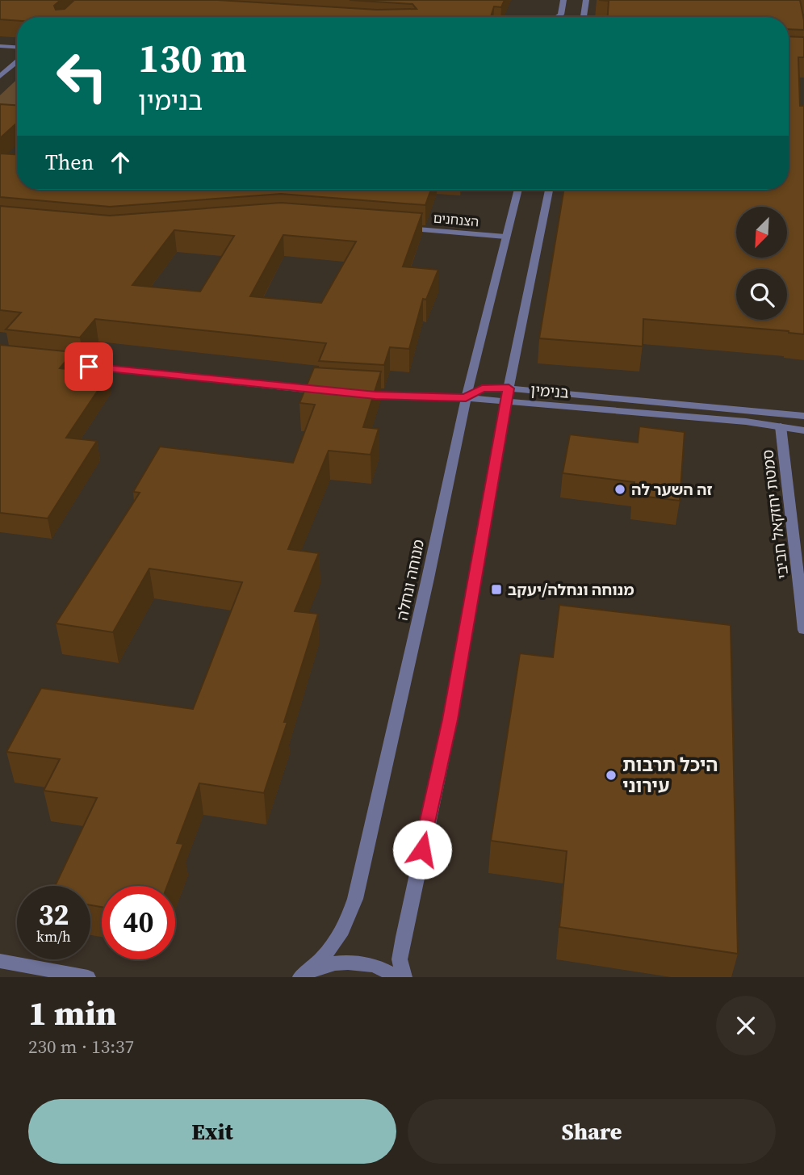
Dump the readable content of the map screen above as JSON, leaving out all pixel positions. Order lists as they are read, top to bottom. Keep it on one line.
{"streets":{"street":["הצנחנים","בנימין","סמטת יחזקאל חביבי","מנוחה ונחלה"]},"crossings":[["הצנחנים","מנוחה ונחלה"],["בנימין","סמטת יחזקאל חביבי"],["בנימין","מנוחה ונחלה"]],"places":{"other":["זה השער לה","היכל תרבות עירוני"],"transit":["מנוחה ונחלה/יעקב"]},"north":"bottom left","page":{"turn":["130 m","בנימין"],"then":"Then","speed":"32 km/h","limit":"40","heading":["1 min","230 m · 13:37"],"buttons":["Exit","Share"]}}
